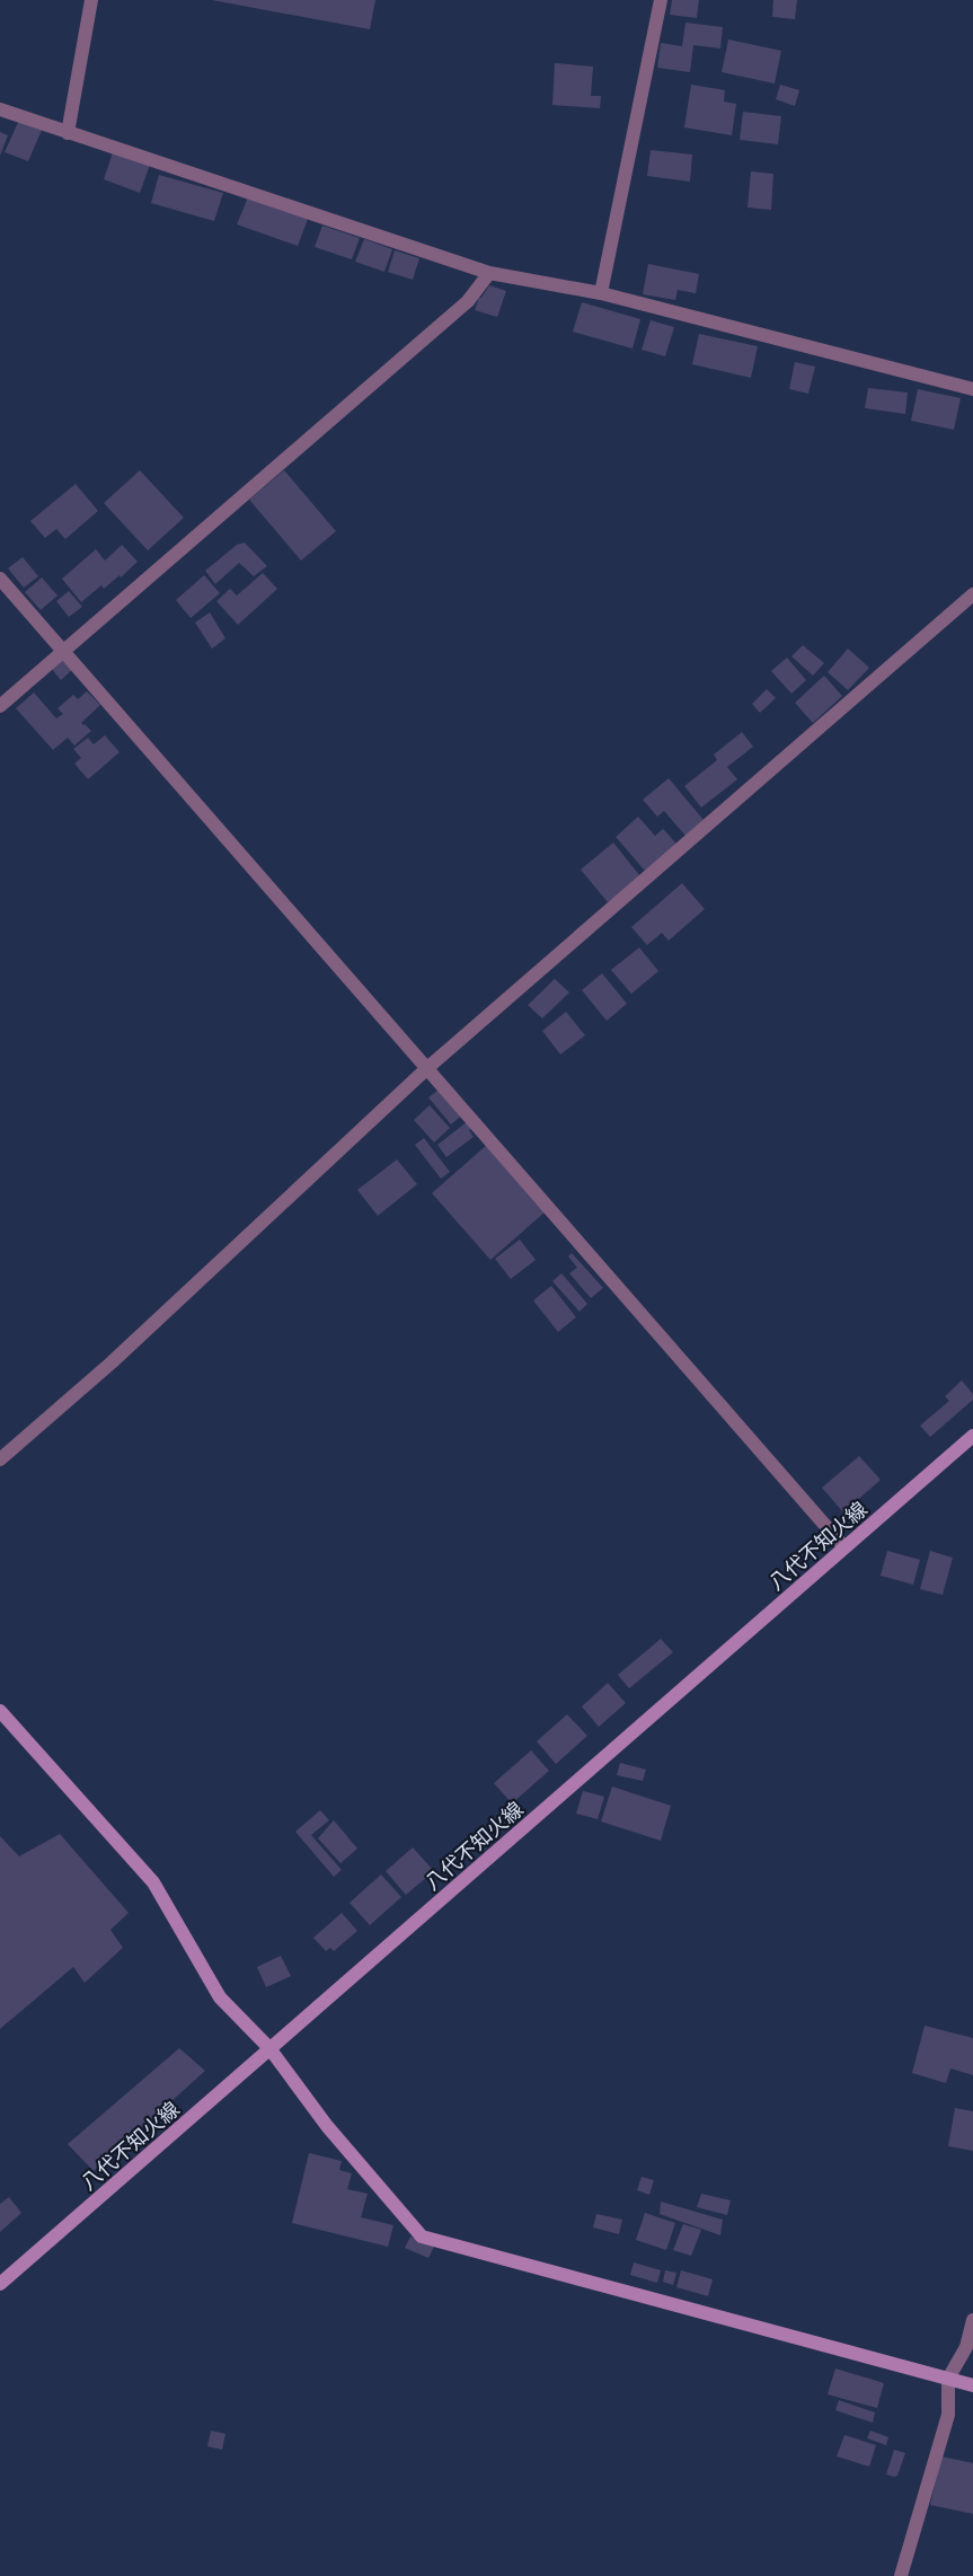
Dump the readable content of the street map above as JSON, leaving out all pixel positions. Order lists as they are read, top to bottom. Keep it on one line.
{"streets":{"main road":["八代不知火線"]}}
